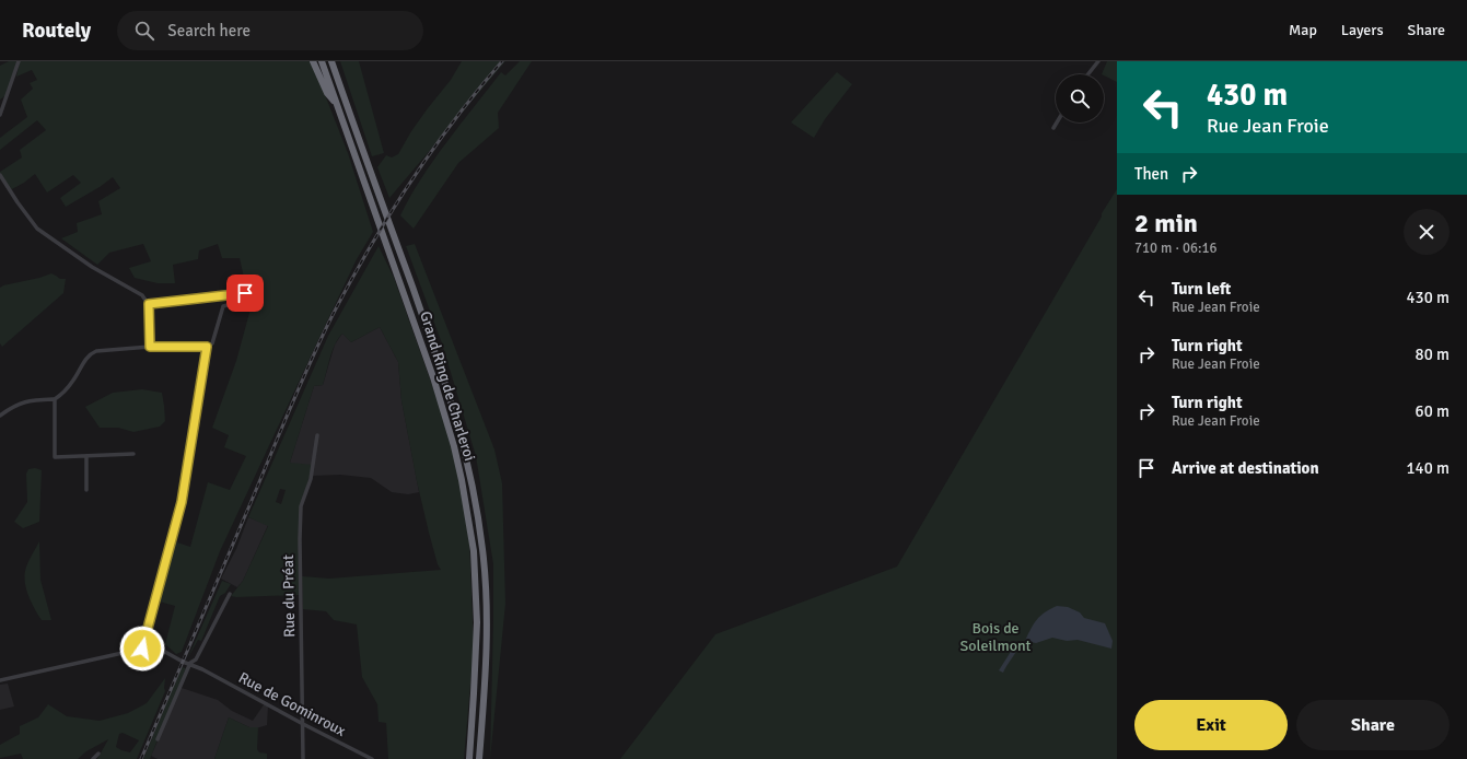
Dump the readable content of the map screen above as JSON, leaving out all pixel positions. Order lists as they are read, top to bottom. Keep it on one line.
{"streets":{"highway":["Grand Ring de Charleroi"],"street":["Rue du Préat","Rue de Gominroux"]},"crossings":[["Rue du Préat","Rue de Gominroux"]],"parks":["Bois de Soleilmont"],"page":{"header":"Routely","search":"Search here","nav":["Map","Layers","Share"],"turn":["430 m","Rue Jean Froie"],"then":"Then","heading":["2 min","710 m · 06:16"],"list":[{"name":"Turn left","note":"Rue Jean Froie","value":"430 m"},{"name":"Turn right","note":"Rue Jean Froie","value":"80 m"},{"name":"Turn right","note":"Rue Jean Froie","value":"60 m"},{"name":"Arrive at destination","value":"140 m"}],"buttons":["Exit","Share"]}}
